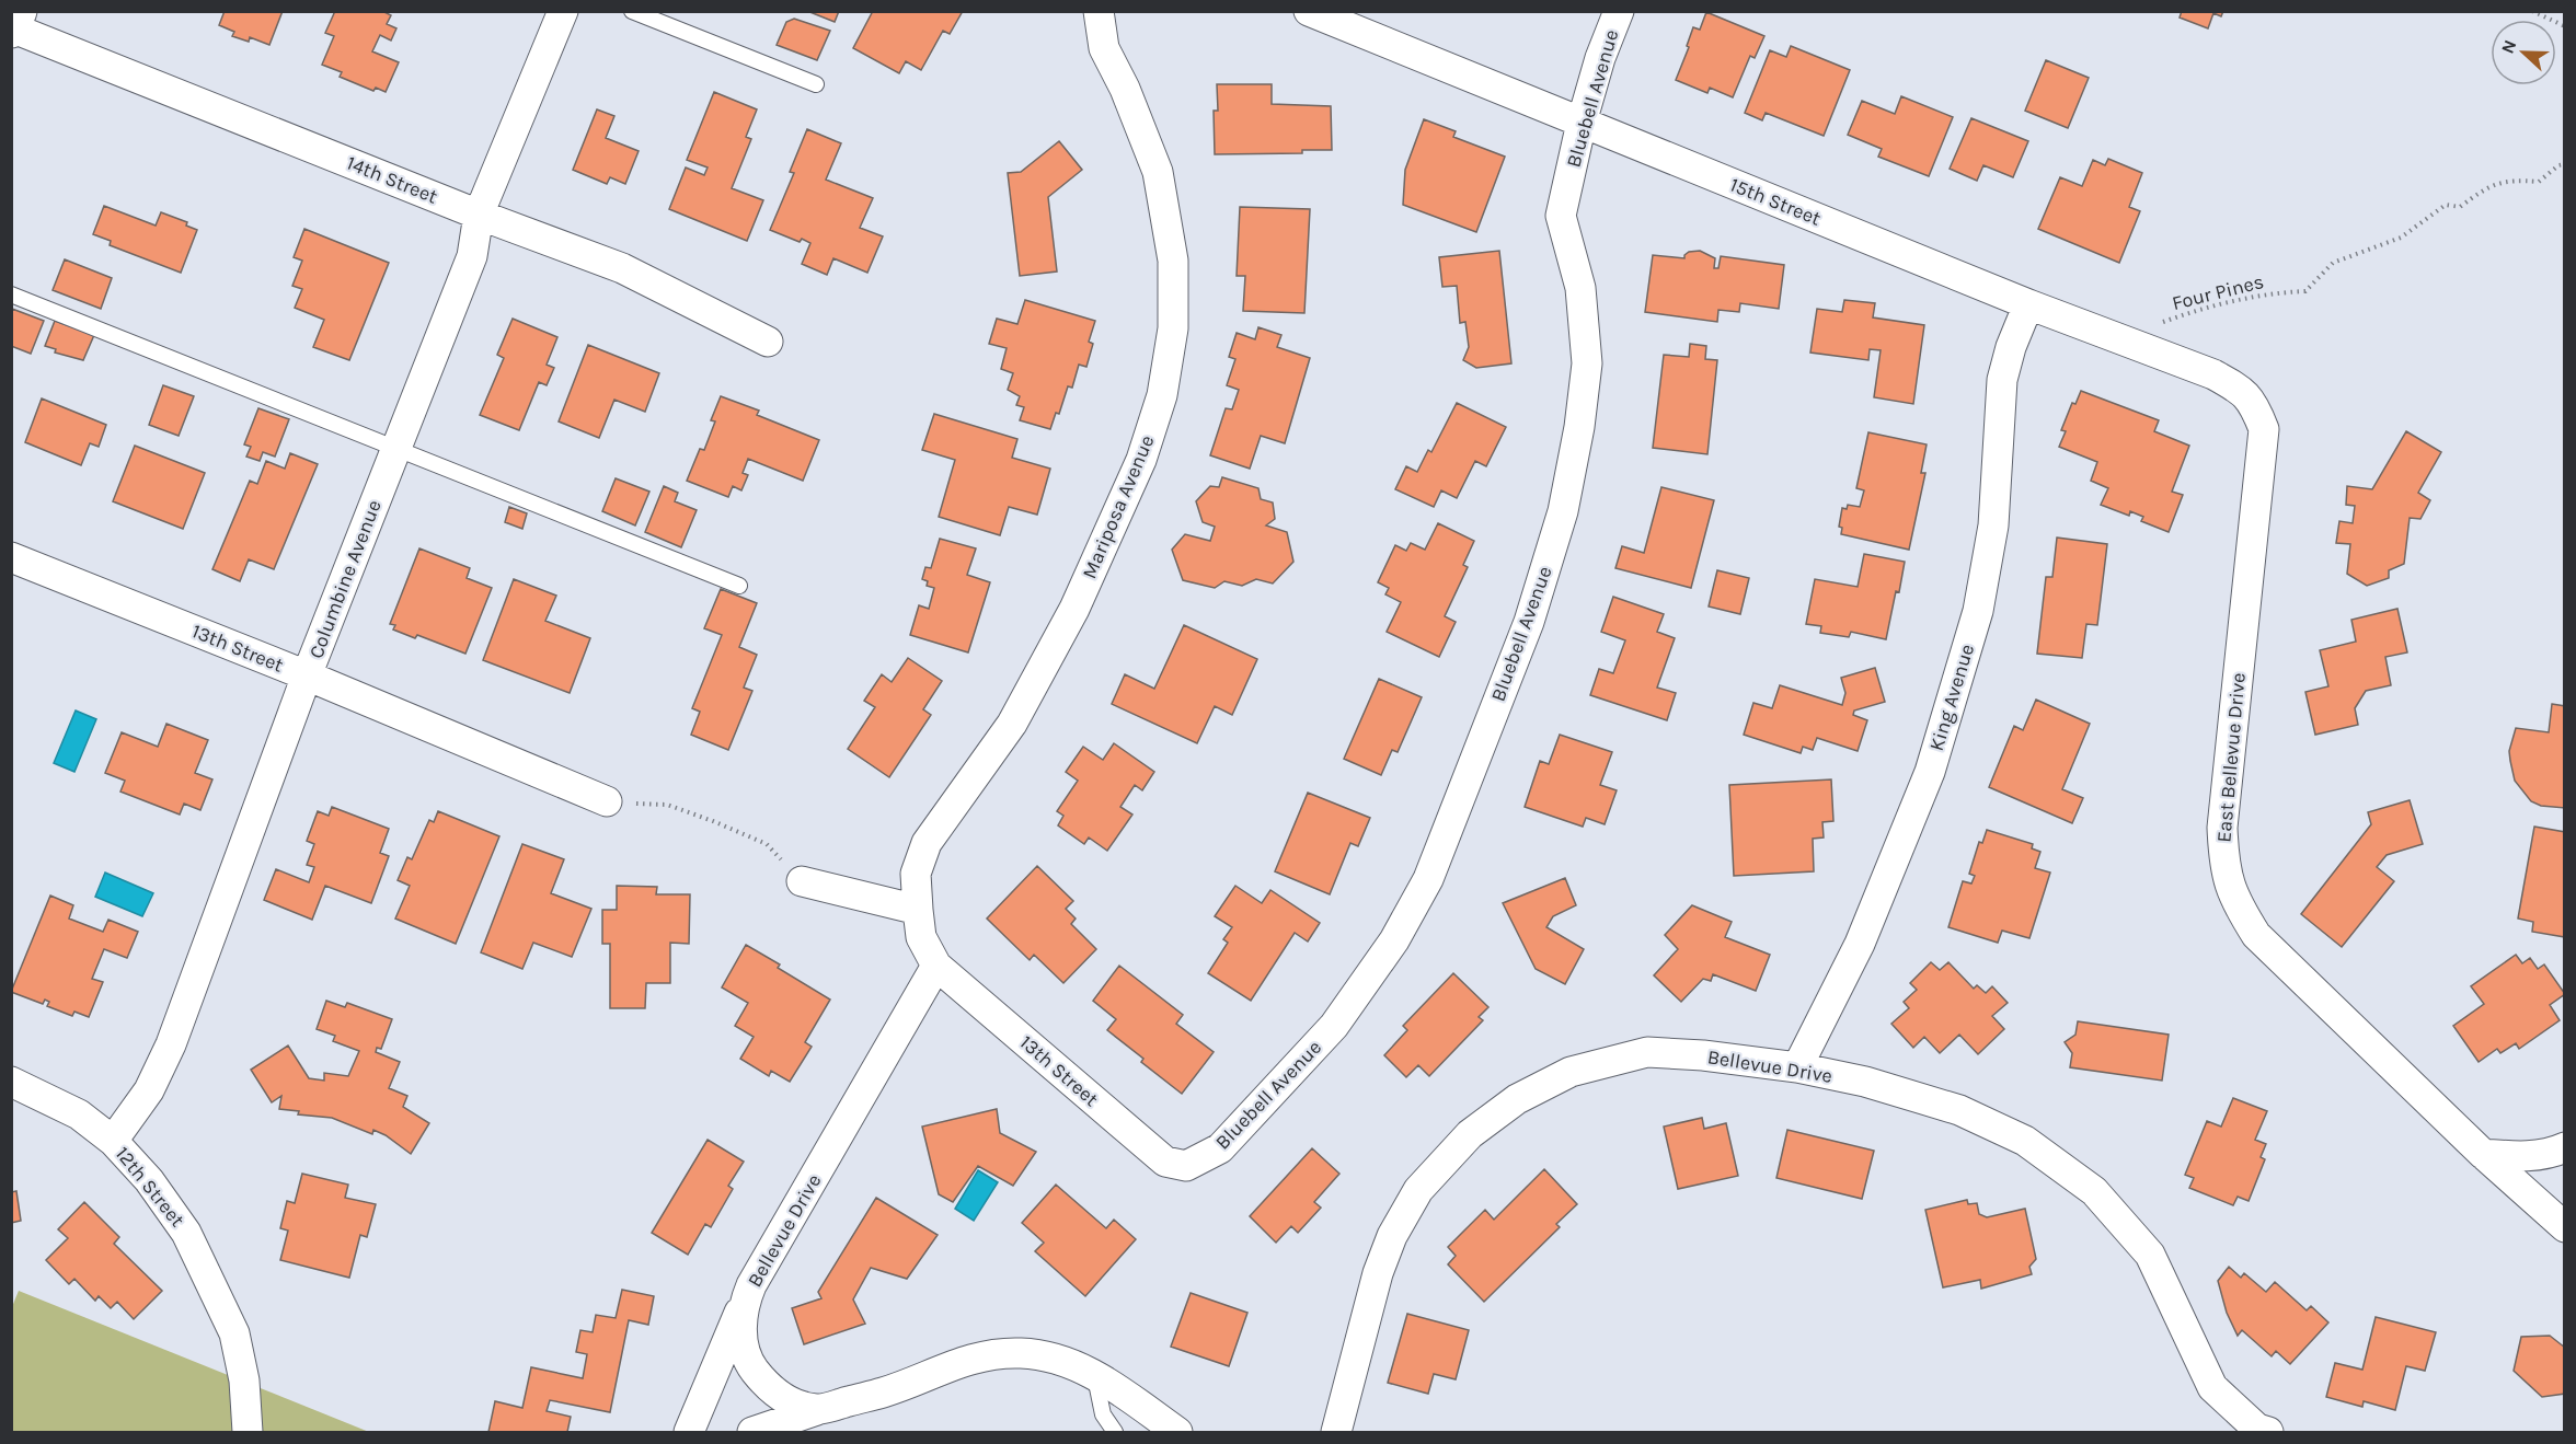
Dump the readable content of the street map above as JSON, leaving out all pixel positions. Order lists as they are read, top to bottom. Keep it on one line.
{"streets":{"street":["Bluebell Avenue","14th Street","15th Street","Mariposa Avenue","Columbine Avenue","13th Street","King Avenue","East Bellevue Drive","Bellevue Drive","12th Street"],"path":["Four Pines"]},"crossings":[["Bluebell Avenue","15th Street"],["Bluebell Avenue","13th Street"],["14th Street","Columbine Avenue"],["15th Street","Four Pines"],["15th Street","King Avenue"],["15th Street","East Bellevue Drive"],["Mariposa Avenue","13th Street"],["Mariposa Avenue","Bellevue Drive"],["Columbine Avenue","13th Street"],["Columbine Avenue","12th Street"],["13th Street","Bellevue Drive"],["King Avenue","Bellevue Drive"]],"north":"left"}
